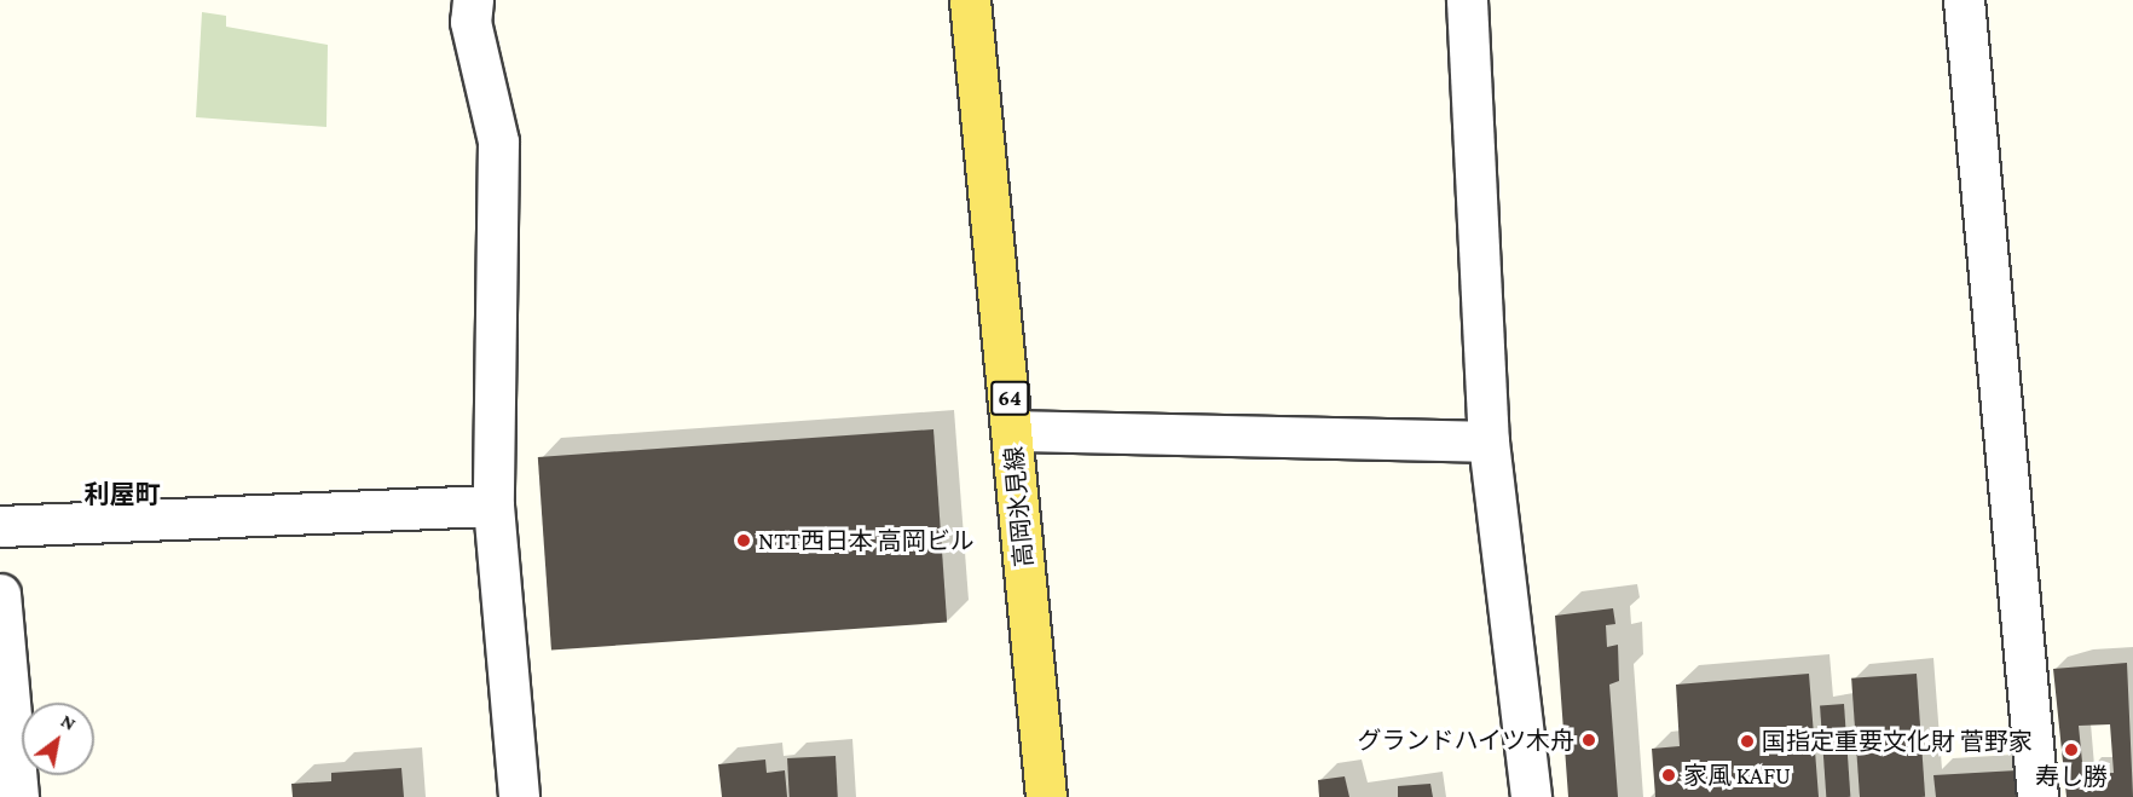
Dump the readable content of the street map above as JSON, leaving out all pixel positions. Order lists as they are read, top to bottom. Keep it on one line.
{"streets":{"main road":["64","高岡氷見線"]},"districts":["利屋町"],"places":["NTT西日本 高岡ビル","グランドハイツ木舟","国指定重要文化財 菅野家","寿し勝","家風 KAFU"],"north":"top right"}
